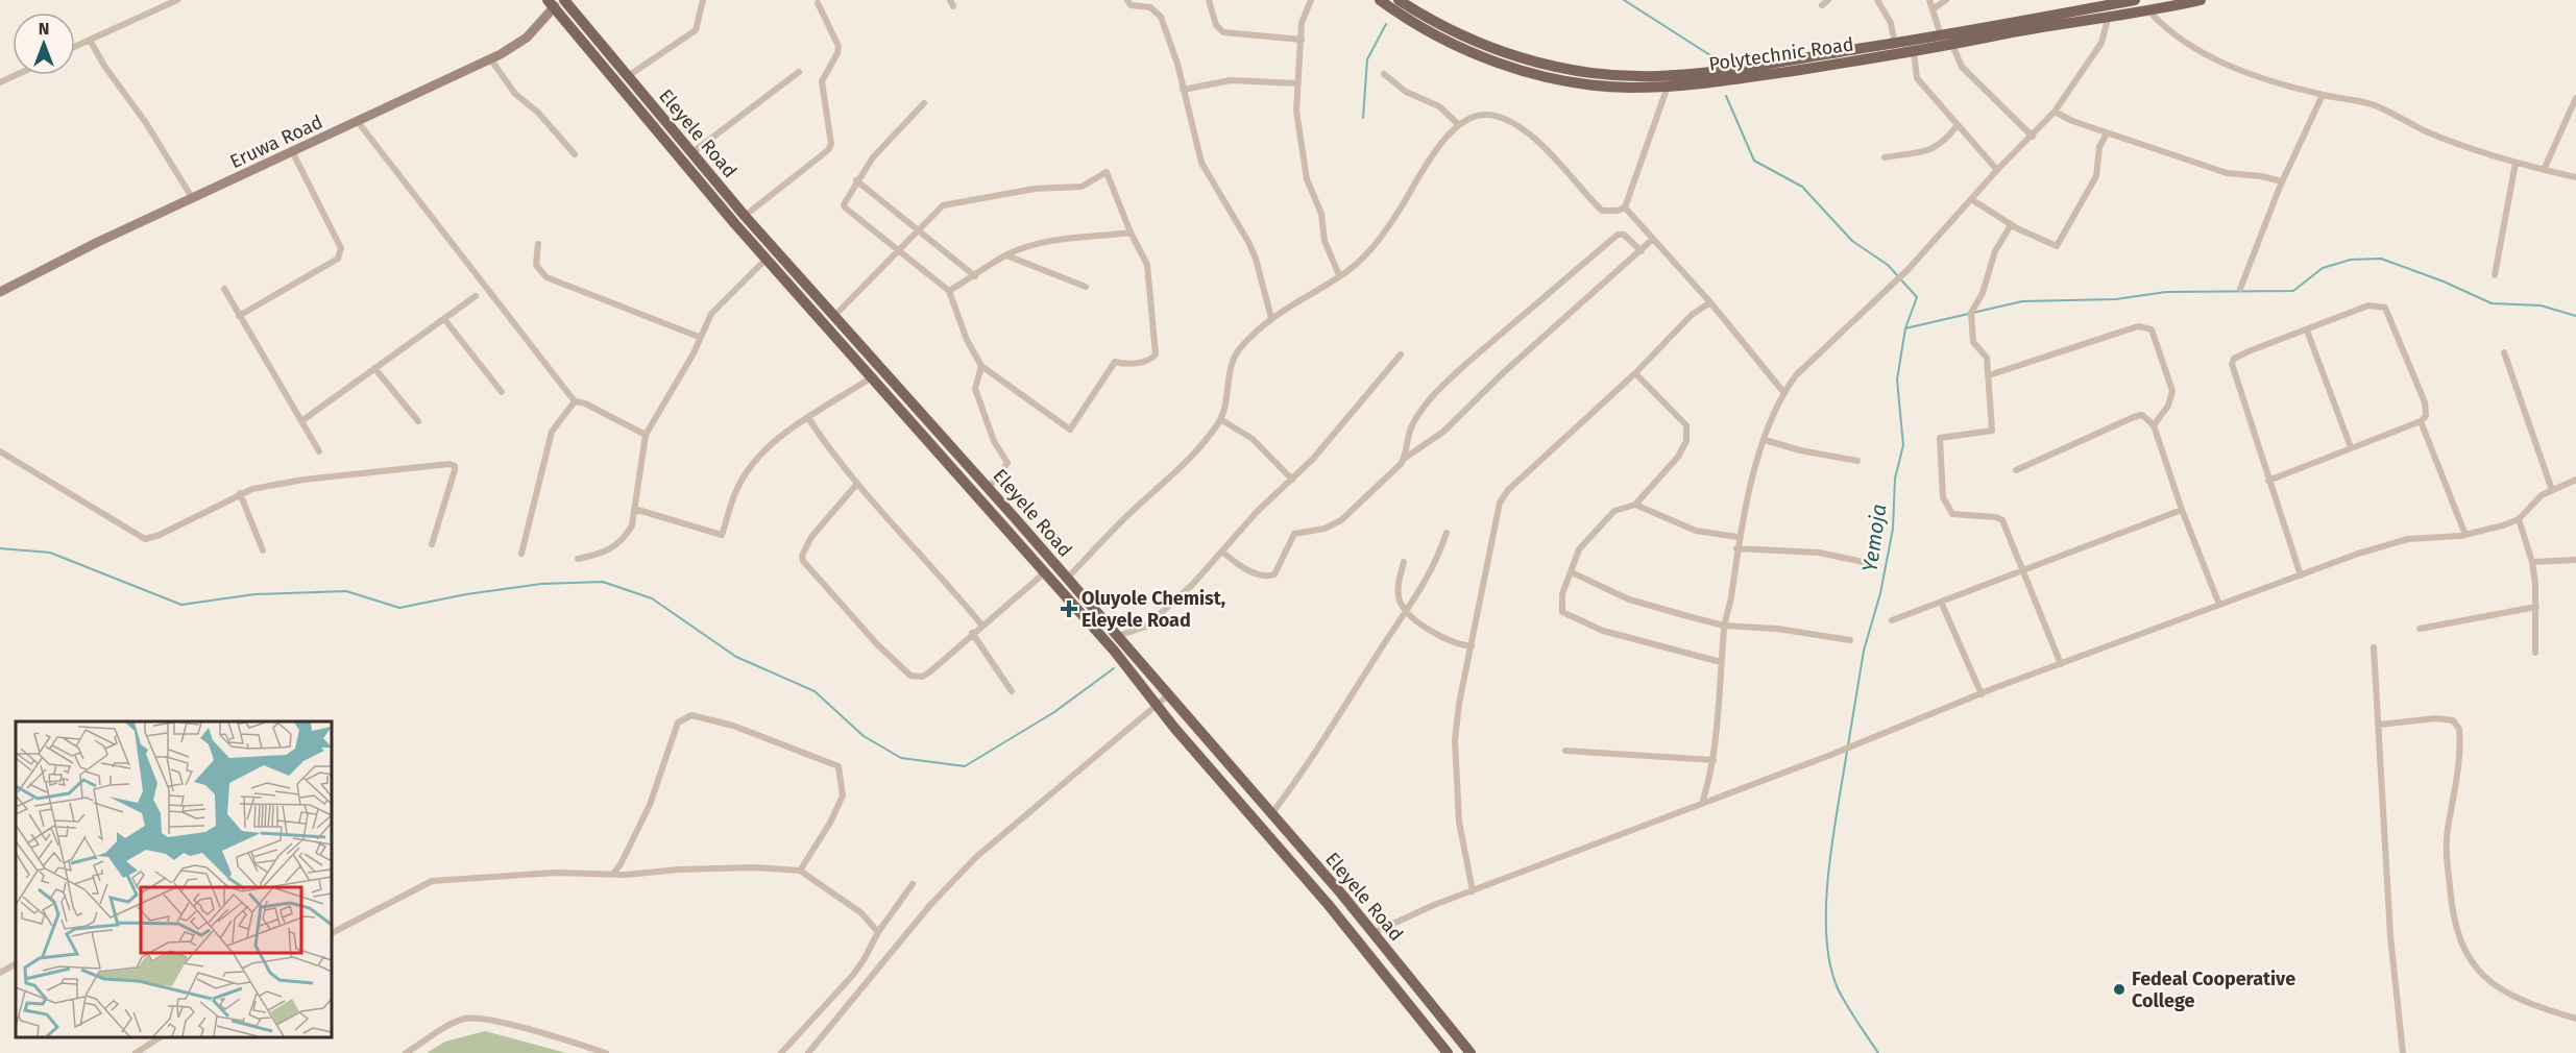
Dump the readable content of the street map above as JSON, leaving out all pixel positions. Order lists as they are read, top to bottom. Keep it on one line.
{"streets":{"main road":["Polytechnic Road","Eleyele Road","Eruwa Road"]},"crossings":[["Eleyele Road","Eruwa Road"]],"water":["Yemoja"],"places":{"health":["Oluyole Chemist, Eleyele Road"],"other":["Fedeal Cooperative College"]},"north":"top"}
